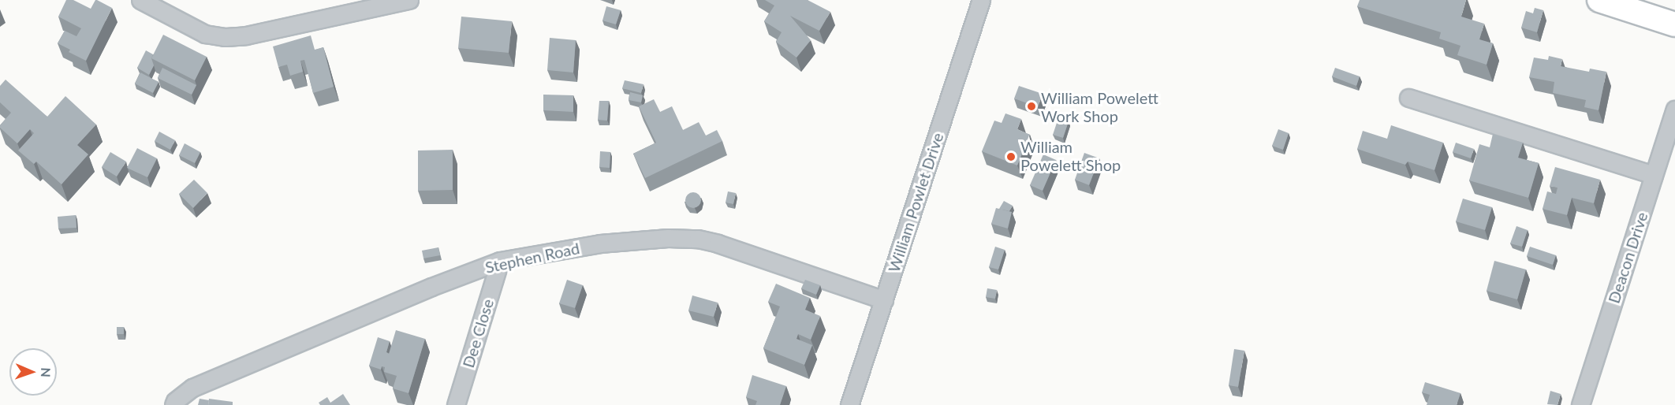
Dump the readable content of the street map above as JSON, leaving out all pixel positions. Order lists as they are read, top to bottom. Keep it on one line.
{"streets":{"street":["William Powlet Drive","Stephen Road","Deacon Drive","Dee Close"]},"crossings":[["William Powlet Drive","Stephen Road"],["Stephen Road","Dee Close"]],"places":["William Powelett Work Shop","William Powelett Shop"],"north":"right"}
